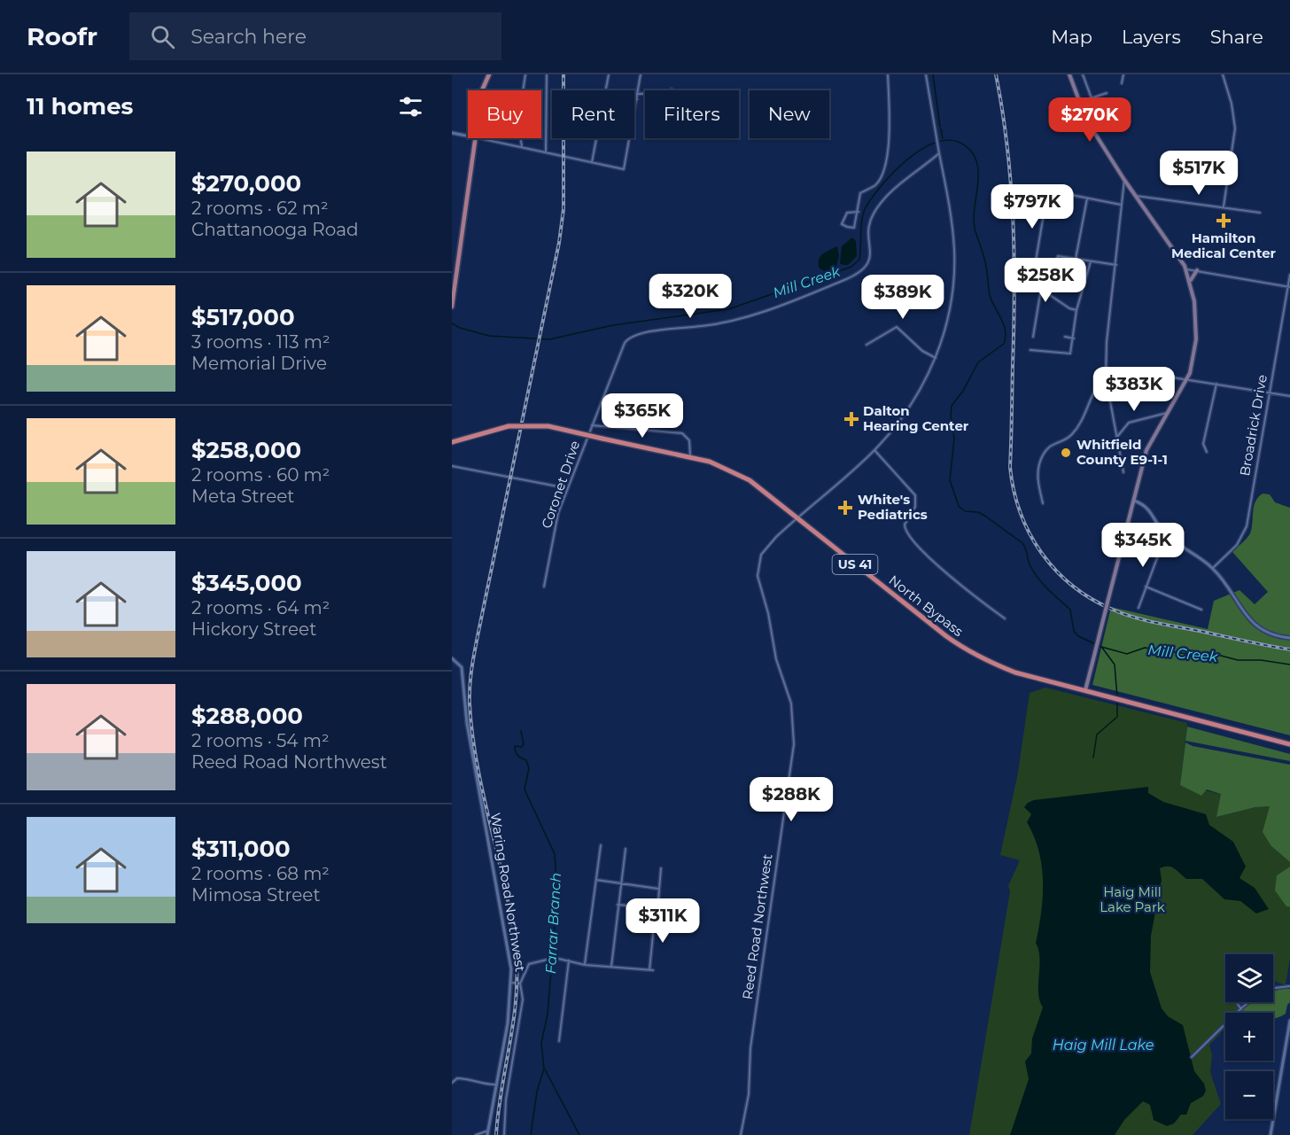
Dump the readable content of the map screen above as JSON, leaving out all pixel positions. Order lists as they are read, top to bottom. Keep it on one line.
{"streets":{"highway":["US 41","North Bypass"],"street":["Broadrick Drive","Coronet Drive","Waring Road Northwest","Reed Road Northwest"]},"crossings":[["Coronet Drive","Reed Road Northwest"],["North Bypass","Reed Road Northwest"]],"water":["Mill Creek","Farrar Branch","Haig Mill Lake"],"parks":["Haig Mill Lake Park"],"places":{"health":["Hamilton Medical Center","Dalton Hearing Center","White's Pediatrics"],"other":["Whitfield County E9-1-1"]},"page":{"header":"Roofr","search":"Search here","nav":["Map","Layers","Share"],"heading":"11 homes","chip":["Buy","Rent","Filters","New"],"price":["$270K","$517K","$797K","$258K","$320K","$389K","$383K","$365K","$345K","$288K","$311K"],"list":[{"name":"$270,000","note":"2 rooms · 62 m² · Chattanooga Road"},{"name":"$517,000","note":"3 rooms · 113 m² · Memorial Drive"},{"name":"$258,000","note":"2 rooms · 60 m² · Meta Street"},{"name":"$345,000","note":"2 rooms · 64 m² · Hickory Street"},{"name":"$288,000","note":"2 rooms · 54 m² · Reed Road Northwest"},{"name":"$311,000","note":"2 rooms · 68 m² · Mimosa Street"}],"map_buttons":["+","−"]}}
